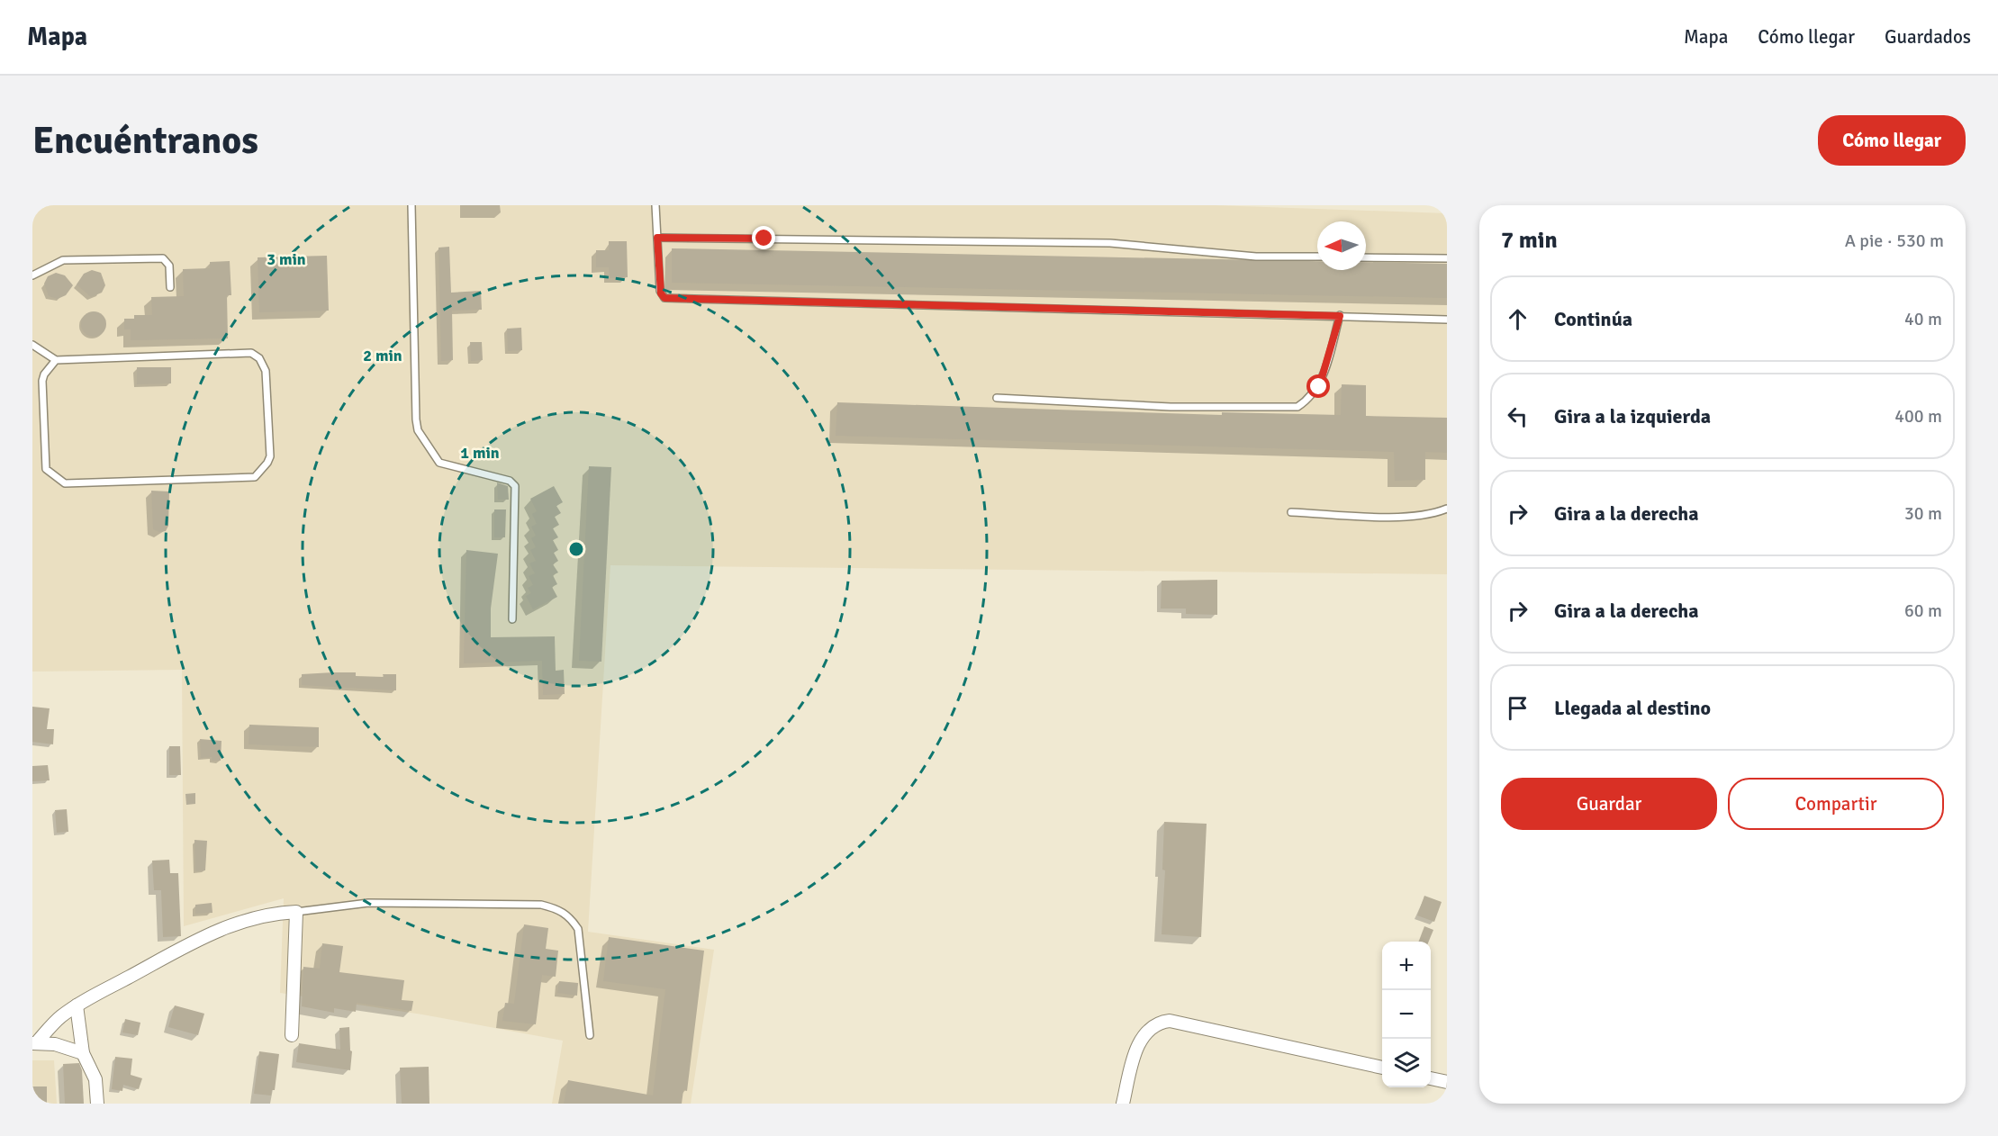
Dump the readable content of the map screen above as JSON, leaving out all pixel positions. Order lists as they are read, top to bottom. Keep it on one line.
{"north":"left","page":{"header":"Mapa","nav":["Mapa","Cómo llegar","Guardados"],"buttons":["Cómo llegar",["Guardar","Compartir"]],"title":"Encuéntranos","heading":["7 min","A pie · 530 m"],"list":[["Continúa","40 m"],["Gira a la izquierda","400 m"],["Gira a la derecha","30 m"],["Gira a la derecha","60 m"],"Llegada al destino"],"map_buttons":["+","−"]},"rings":["3 min","2 min","1 min"]}
